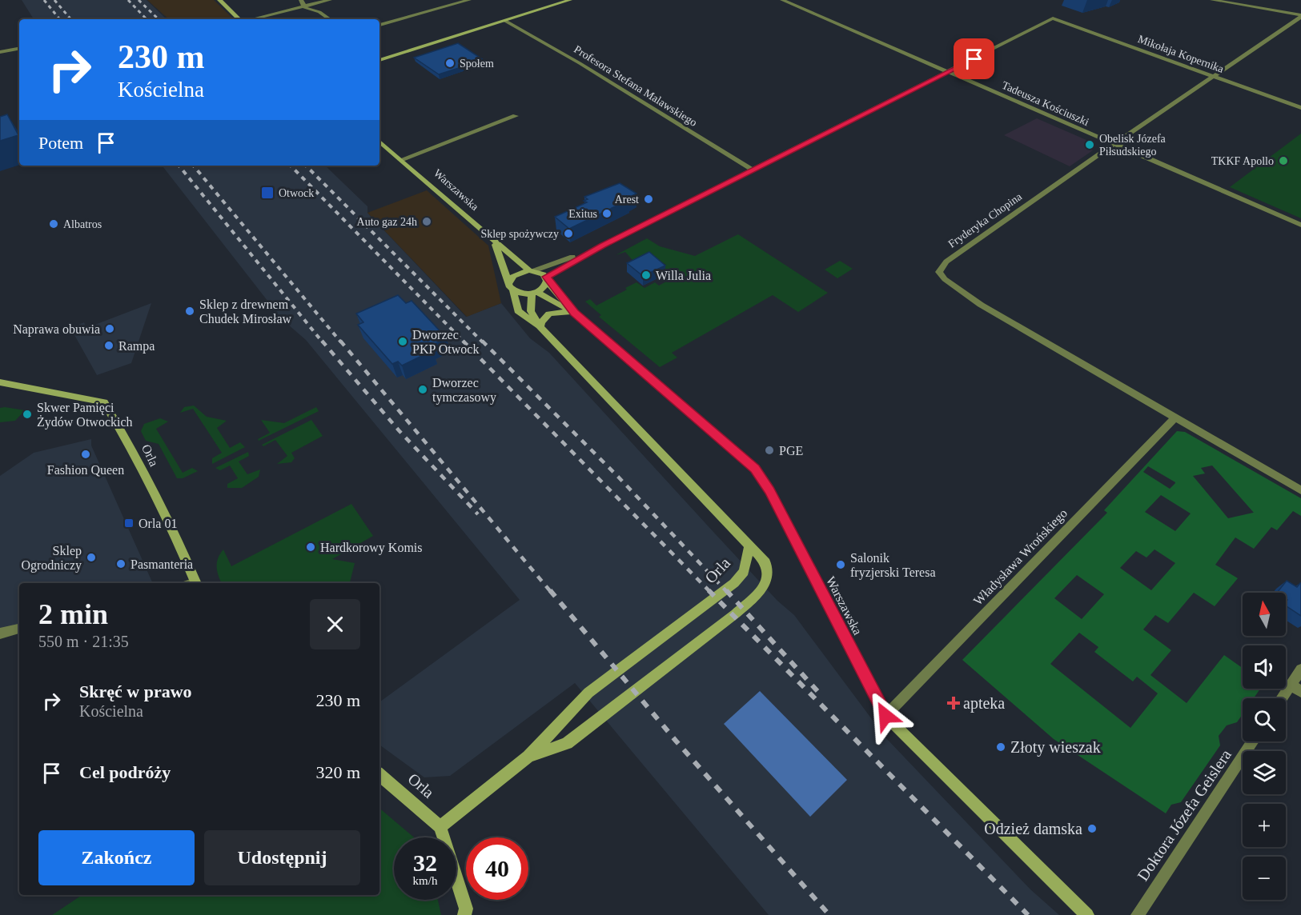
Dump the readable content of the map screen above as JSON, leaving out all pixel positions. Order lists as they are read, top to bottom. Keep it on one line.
{"streets":{"main road":["Warszawska","Orla"],"street":["Mikołaja Kopernika","Profesora Stefana Malawskiego","Tadeusza Kościuszki","Fryderyka Chopina","Władysława Wrońskiego","Doktora Józefa Geislera"]},"crossings":[["Mikołaja Kopernika","Tadeusza Kościuszki"],["Mikołaja Kopernika","Fryderyka Chopina"],["Tadeusza Kościuszki","Fryderyka Chopina"],["Warszawska","Orla"],["Warszawska","Władysława Wrońskiego"],["Fryderyka Chopina","Władysława Wrońskiego"]],"places":{"other":["Społem","Obelisk Józefa Piłsudskiego","TKKF Apollo","Arest","Exitus","Auto gaz 24h","Albatros","Sklep spożywczy","Willa Julia","Sklep z drewnem Chudek Mirosław","Naprawa obuwia","Dworzec PKP Otwock","Rampa","Dworzec tymczasowy","Skwer Pamięci Żydów Otwockich","PGE","Fashion Queen","Hardkorowy Komis","Sklep Ogrodniczy","Pasmanteria","Salonik fryzjerski Teresa","Złoty wieszak","Odzież damska"],"transit":["Otwock","Orla 01"],"health":["apteka"]},"north":"top","page":{"turn":["230 m","Kościelna"],"then":"Potem","heading":["2 min","550 m · 21:35"],"map_buttons":["+","−"],"list":[{"name":"Skręć w prawo","note":"Kościelna","value":"230 m"},{"name":"Cel podróży","value":"320 m"}],"buttons":["Zakończ","Udostępnij"],"speed":"32 km/h","limit":"40"}}
